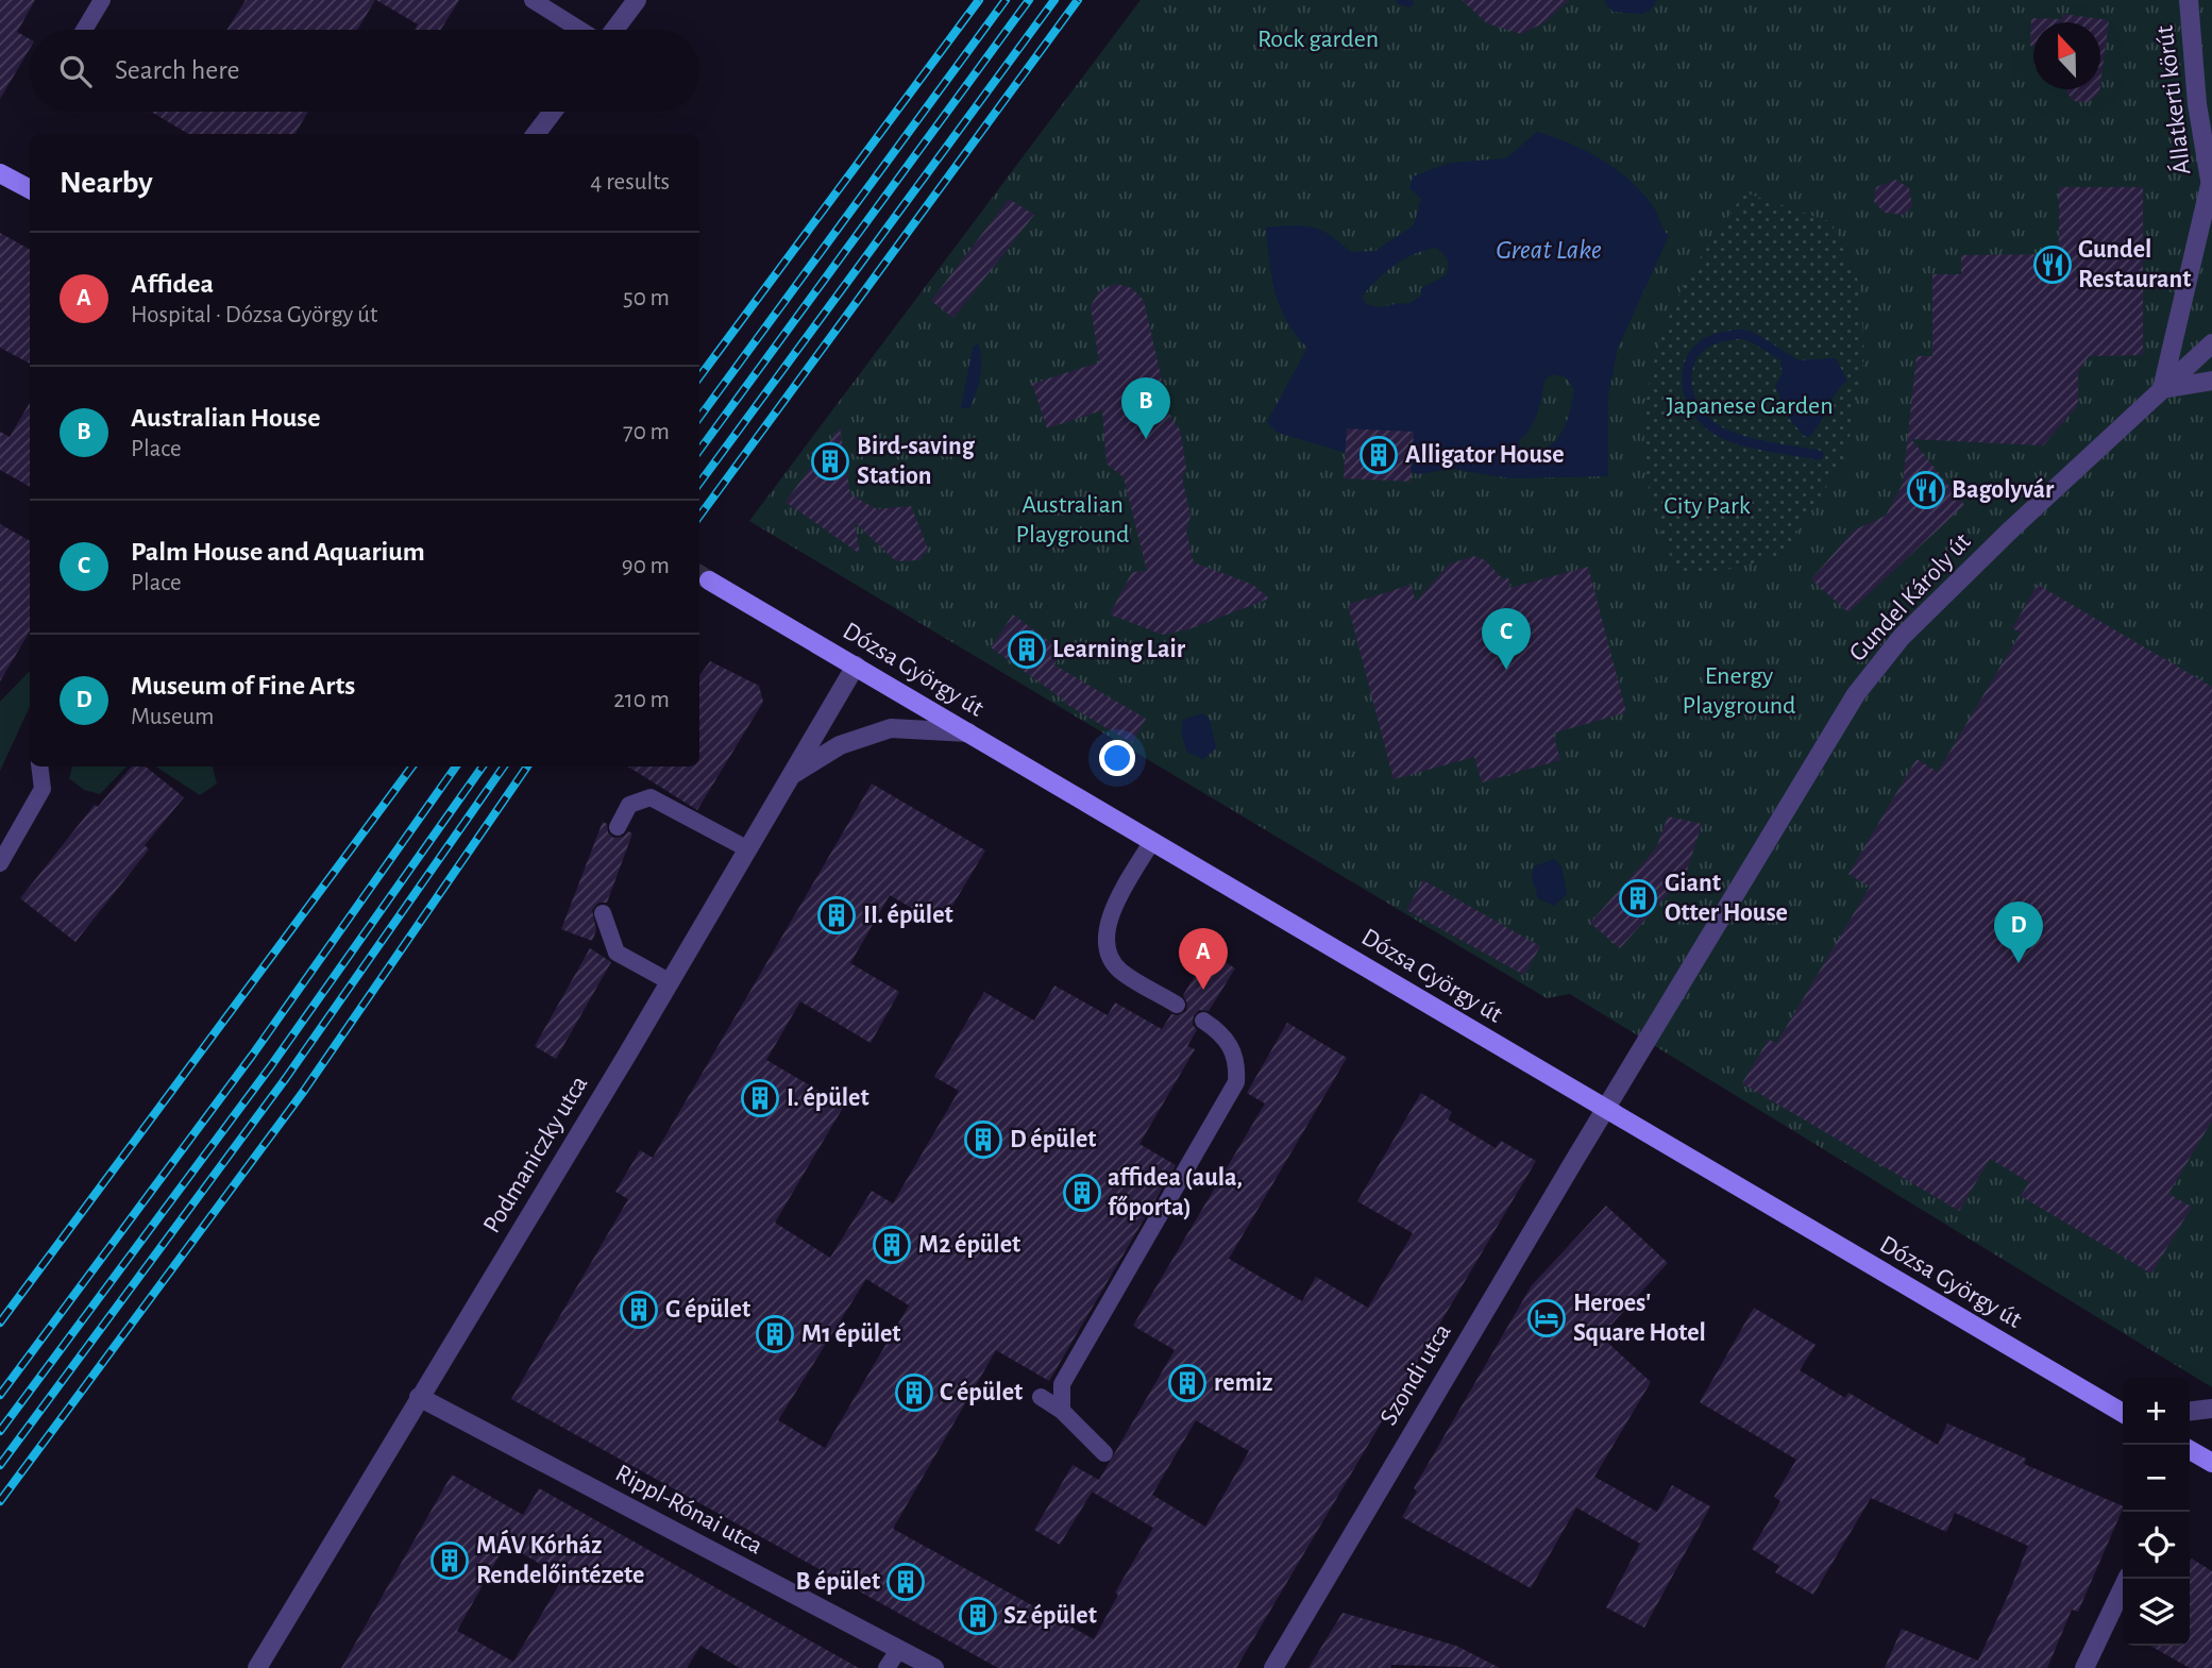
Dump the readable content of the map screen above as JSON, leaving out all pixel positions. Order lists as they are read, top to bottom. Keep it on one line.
{"streets":{"main road":["Dózsa György út"],"street":["Állatkerti körút","Gundel Károly út","Podmaniczky utca","Szondi utca","Rippl-Rónai utca"]},"crossings":[["Gundel Károly út","Dózsa György út"],["Gundel Károly út","Szondi utca"],["Dózsa György út","Podmaniczky utca"],["Dózsa György út","Szondi utca"],["Podmaniczky utca","Rippl-Rónai utca"]],"water":["Great Lake"],"parks":["Rock garden","Japanese Garden","Australian Playground","City Park","Energy Playground"],"places":{"restaurant":["Gundel Restaurant","Bagolyvár"],"building":["Alligator House","Bird-saving Station","Learning Lair","Giant Otter House","II. épület","I. épület","D épület","affidea (aula, főporta)","M2 épület","G épület","M1 épület","remiz","C épület","MÁV Kórház Rendelőintézete","B épület","Sz épület"],"hotel":["Heroes' Square Hotel"]},"north":"top","page":{"search":"Search here","heading":["Nearby","4 results"],"list":[{"mark":"A","name":"Affidea","note":"Hospital · Dózsa György út","value":"50 m"},{"mark":"B","name":"Australian House","note":"Place","value":"70 m"},{"mark":"C","name":"Palm House and Aquarium","note":"Place","value":"90 m"},{"mark":"D","name":"Museum of Fine Arts","note":"Museum","value":"210 m"}],"pins":["B","C","D","A"],"map_buttons":["+","−"]}}
